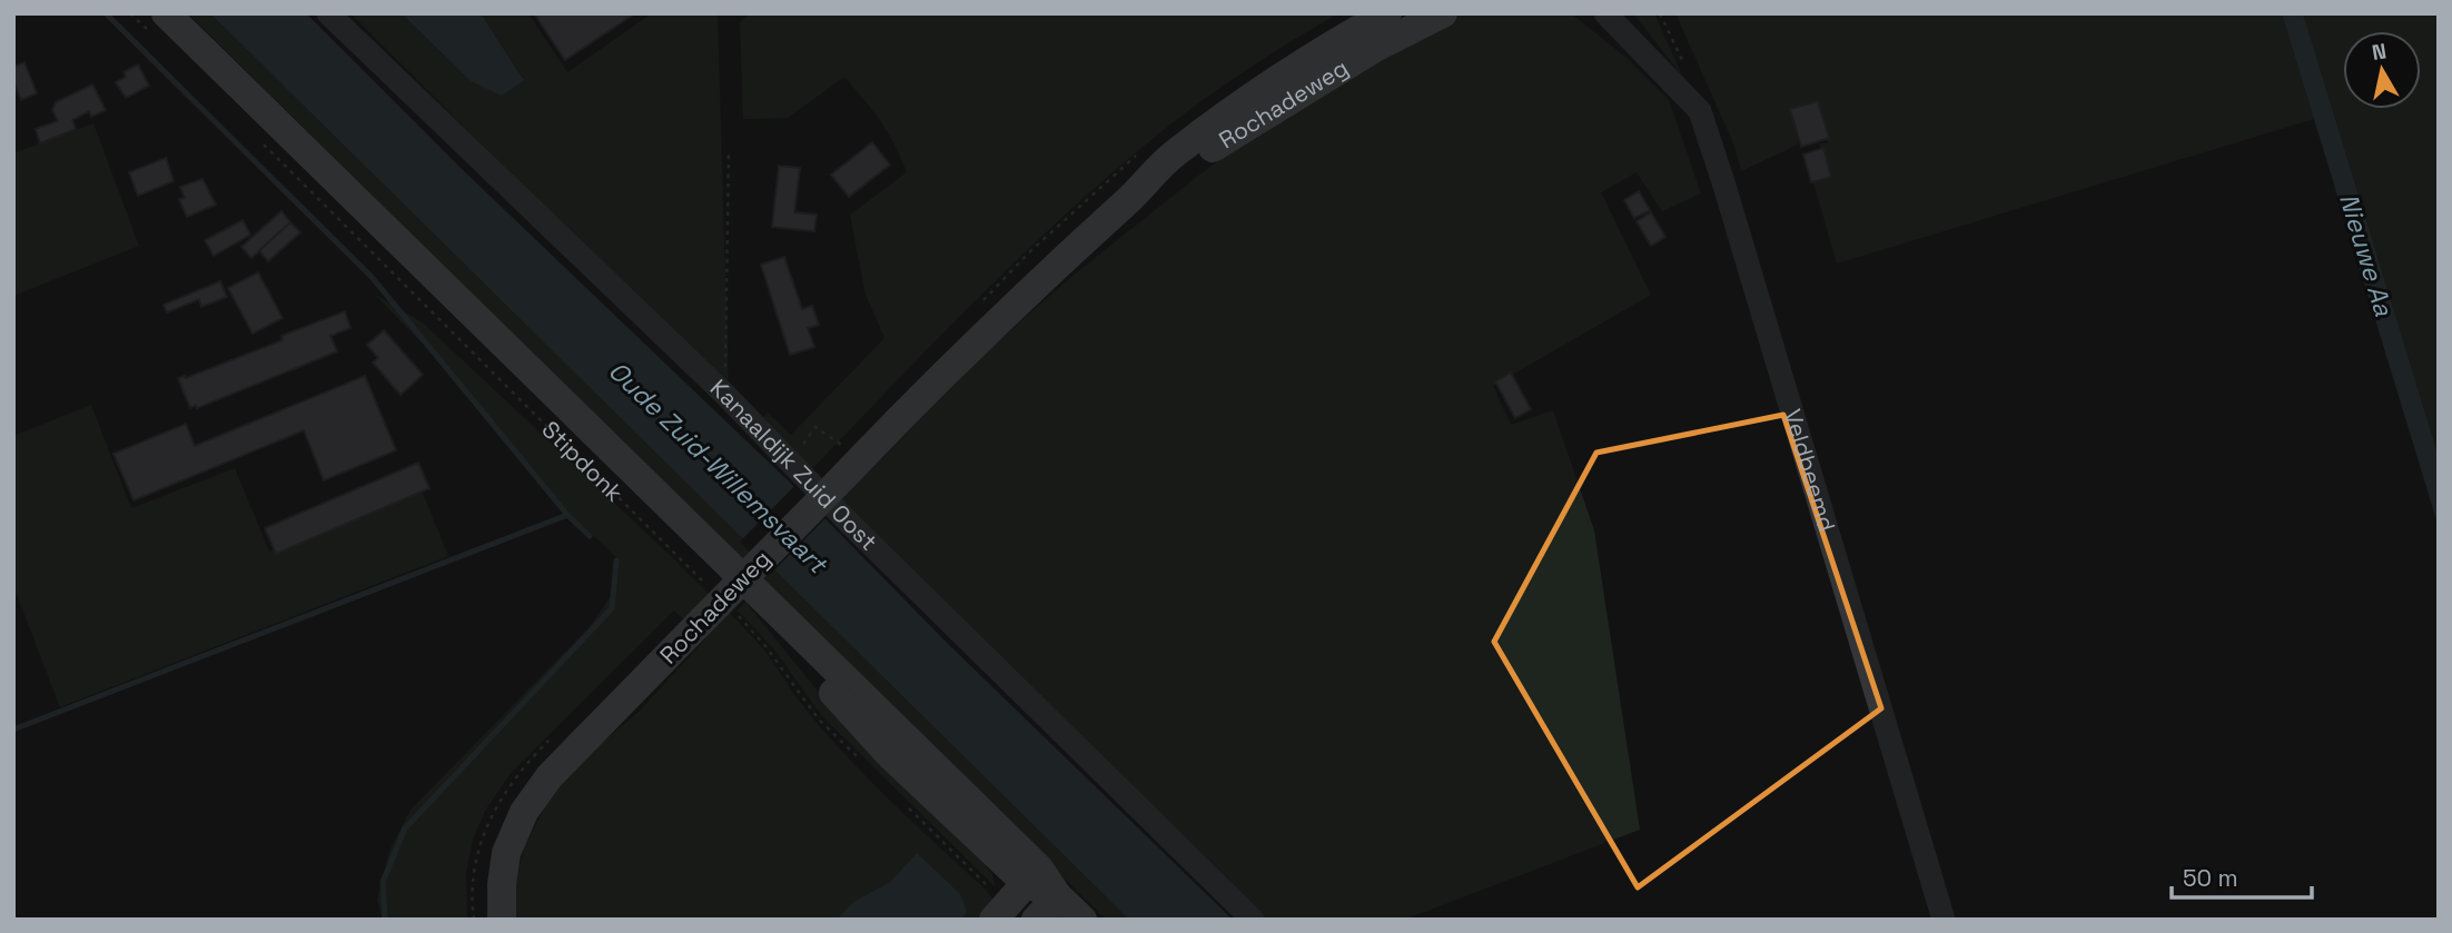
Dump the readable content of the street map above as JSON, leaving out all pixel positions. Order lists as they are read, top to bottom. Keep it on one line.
{"streets":{"main road":["Rochadeweg","Stipdonk"],"street":["Kanaaldijk Zuid Oost","Veldbeemd"]},"water":["Nieuwe Aa","Oude Zuid-Willemsvaart"],"scale_bar":"50 m","north":"top"}
